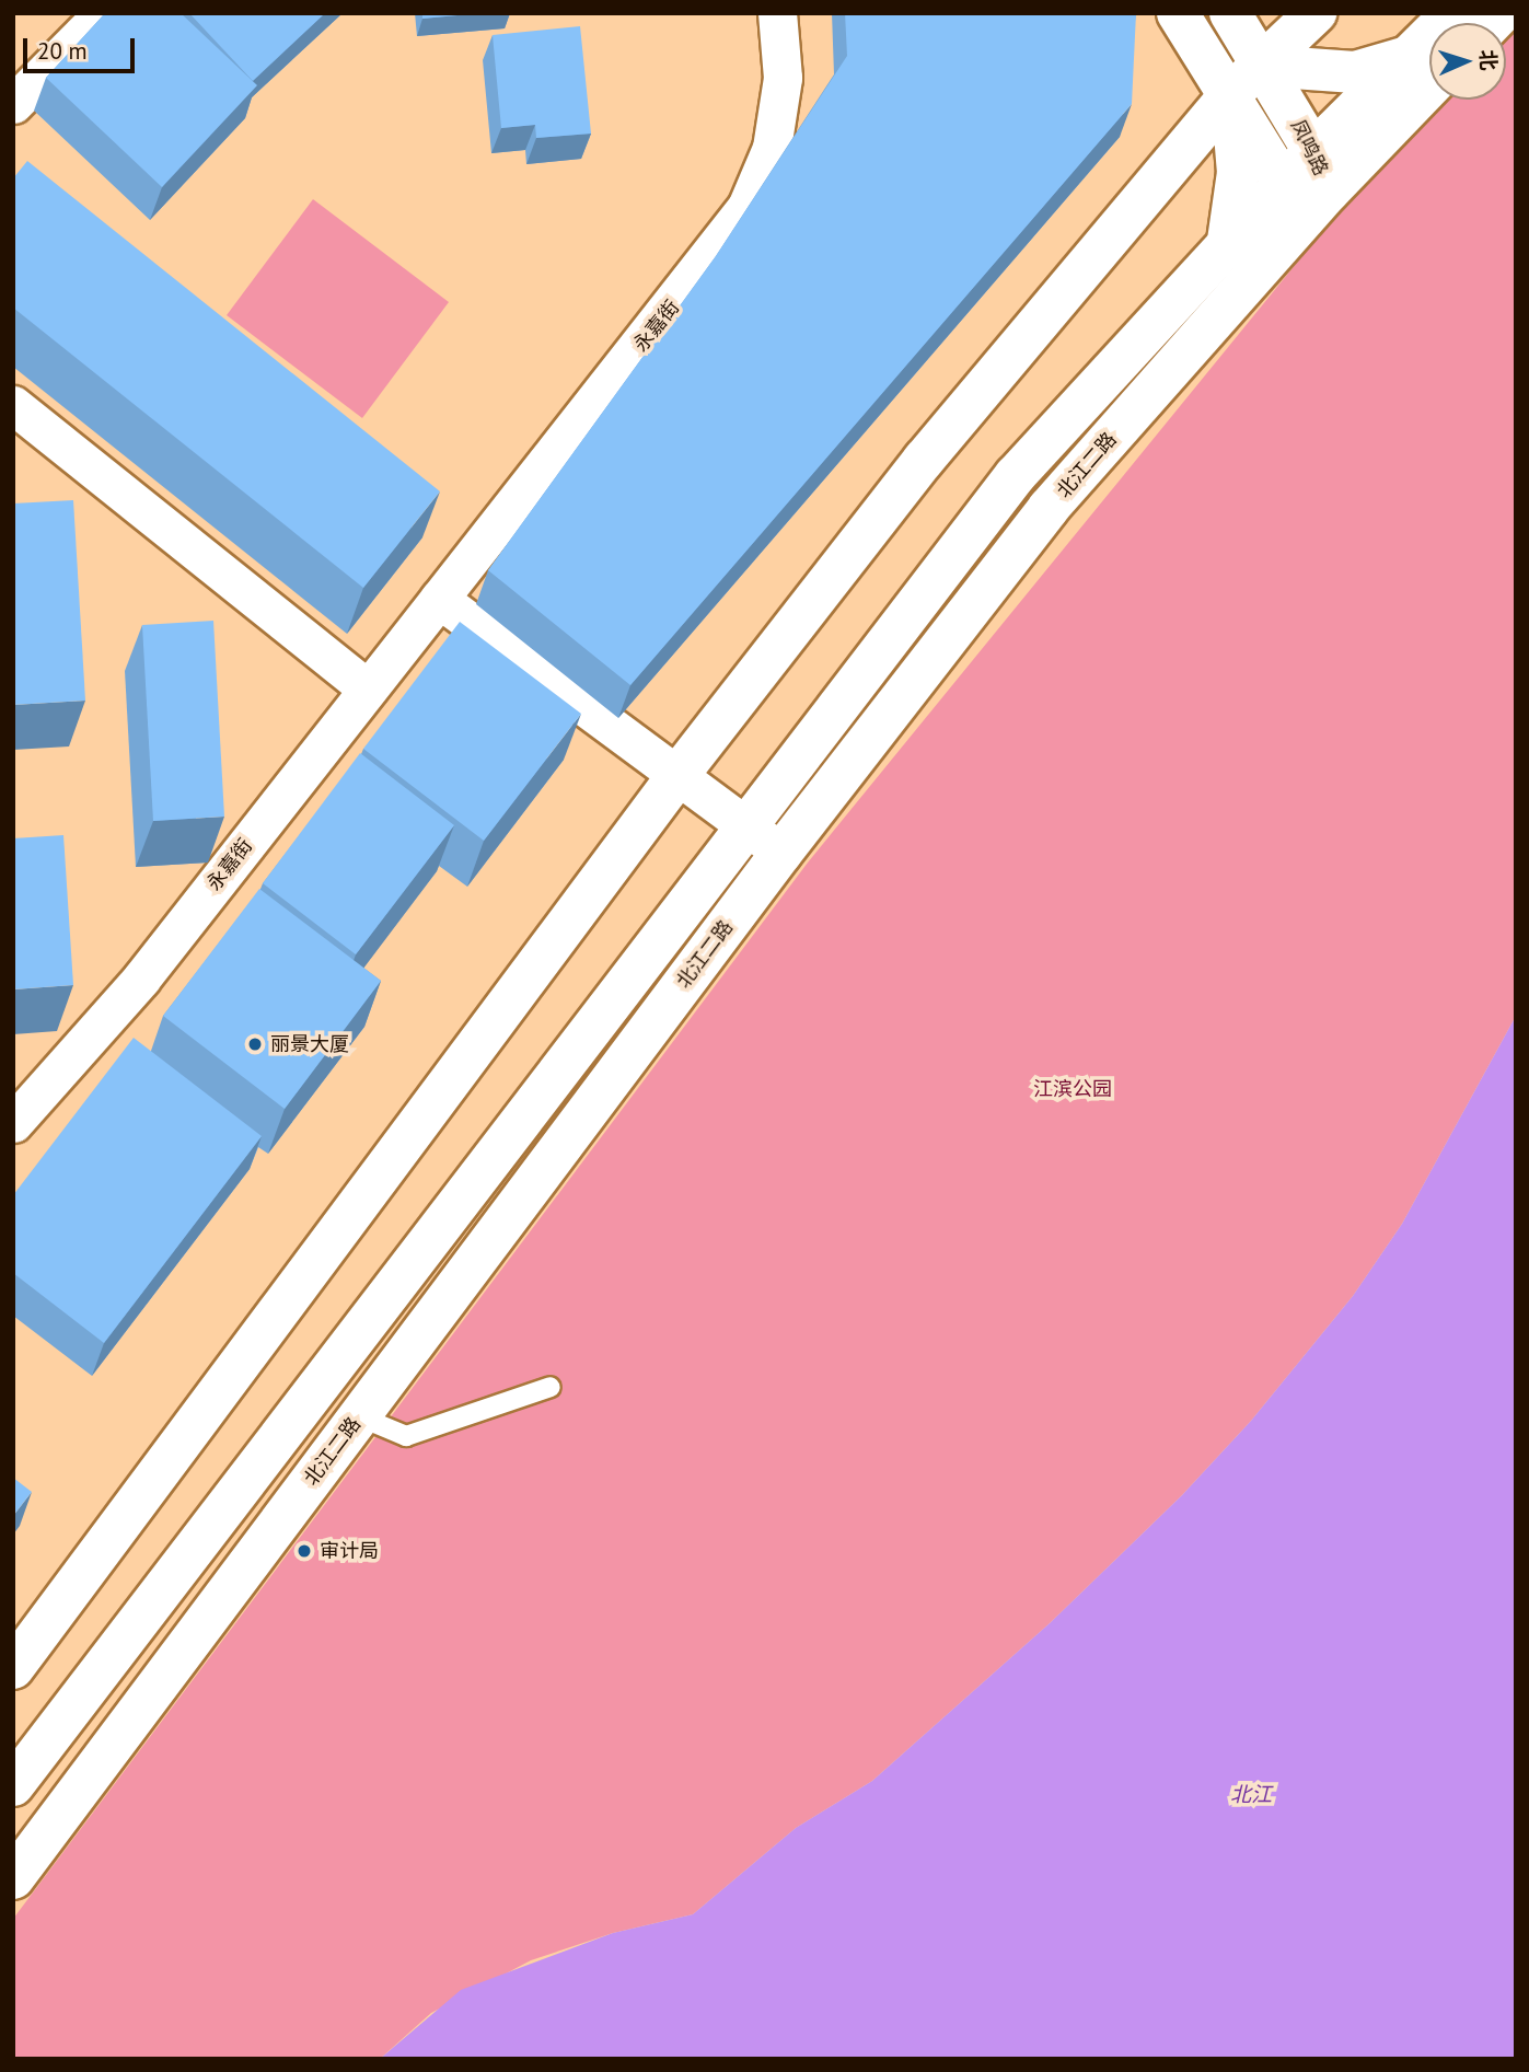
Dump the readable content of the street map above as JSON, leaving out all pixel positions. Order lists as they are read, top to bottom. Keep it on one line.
{"streets":{"main road":["凤鸣路","北江二路"],"street":["永嘉街"]},"crossings":[["凤鸣路","北江二路"]],"water":["北江"],"parks":["江滨公园"],"places":["丽景大厦","审计局"],"scale_bar":"20 m","north":"right"}
